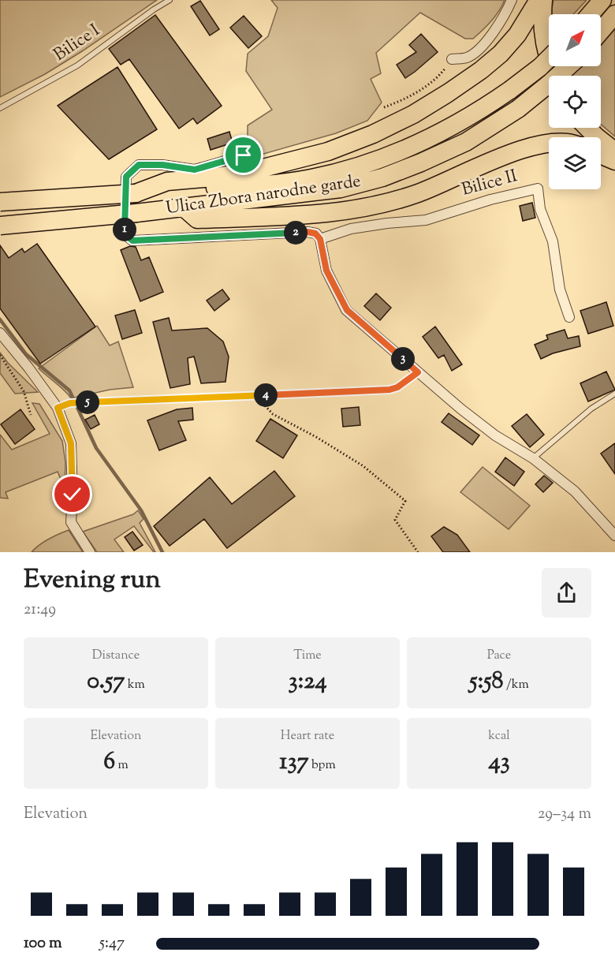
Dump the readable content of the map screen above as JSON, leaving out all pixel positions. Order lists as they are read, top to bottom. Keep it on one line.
{"streets":{"highway":["Ulica Zbora narodne garde"],"street":["Bilice II"],"lane":["Bilice I"]},"north":"top right","page":{"pins":["1","2","3","4","5"],"heading":["Evening run","21:49"],"stats":[["Distance","0.57 km"],["Time","3:24"],["Pace","5:58 /km"],["Elevation","6 m"],["Heart rate","137 bpm"],["kcal","43"]],"chart":["Elevation","29–34 m"],"list":[{"name":"100 m","note":"5:47"}]}}
